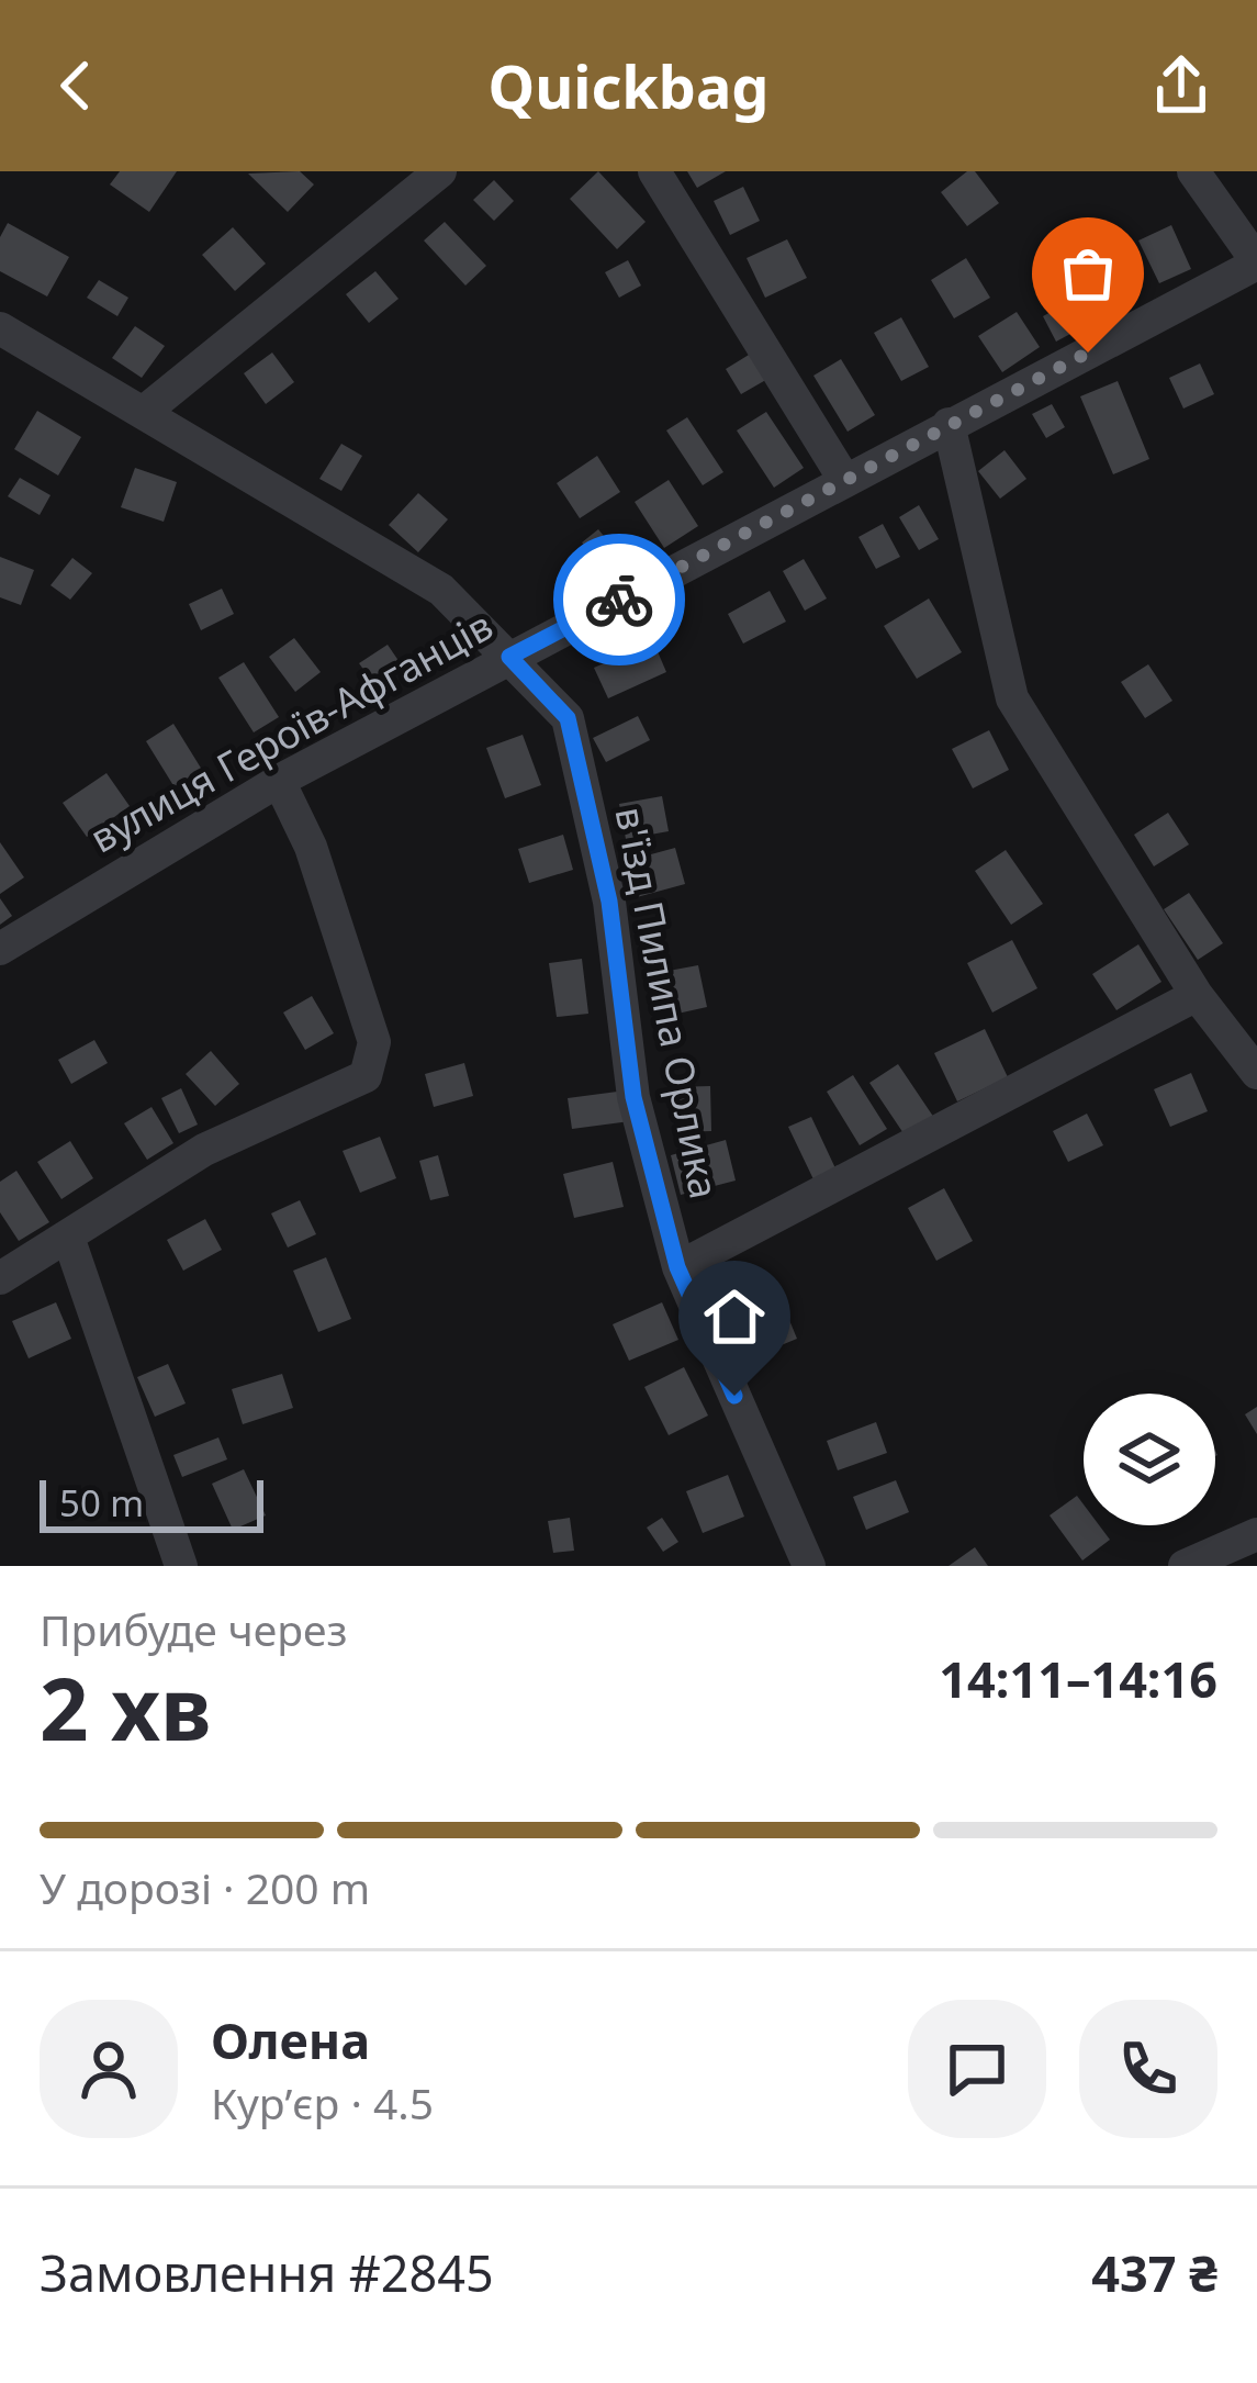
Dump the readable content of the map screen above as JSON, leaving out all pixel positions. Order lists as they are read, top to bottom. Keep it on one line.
{"streets":{"street":["вулиця Героїв-Афганців","в'їзд Пилипа Орлика"]},"crossings":[["вулиця Героїв-Афганців","в'їзд Пилипа Орлика"]],"scale_bar":"50 m","page":{"header":"Quickbag","scale":"50 m","heading":["2 хв","Прибуде через","14:11–14:16"],"panel":["Олена","Кур’єр · 4.5","Замовлення #2845","437 ₴"],"bar":"У дорозі · 200 m"}}
